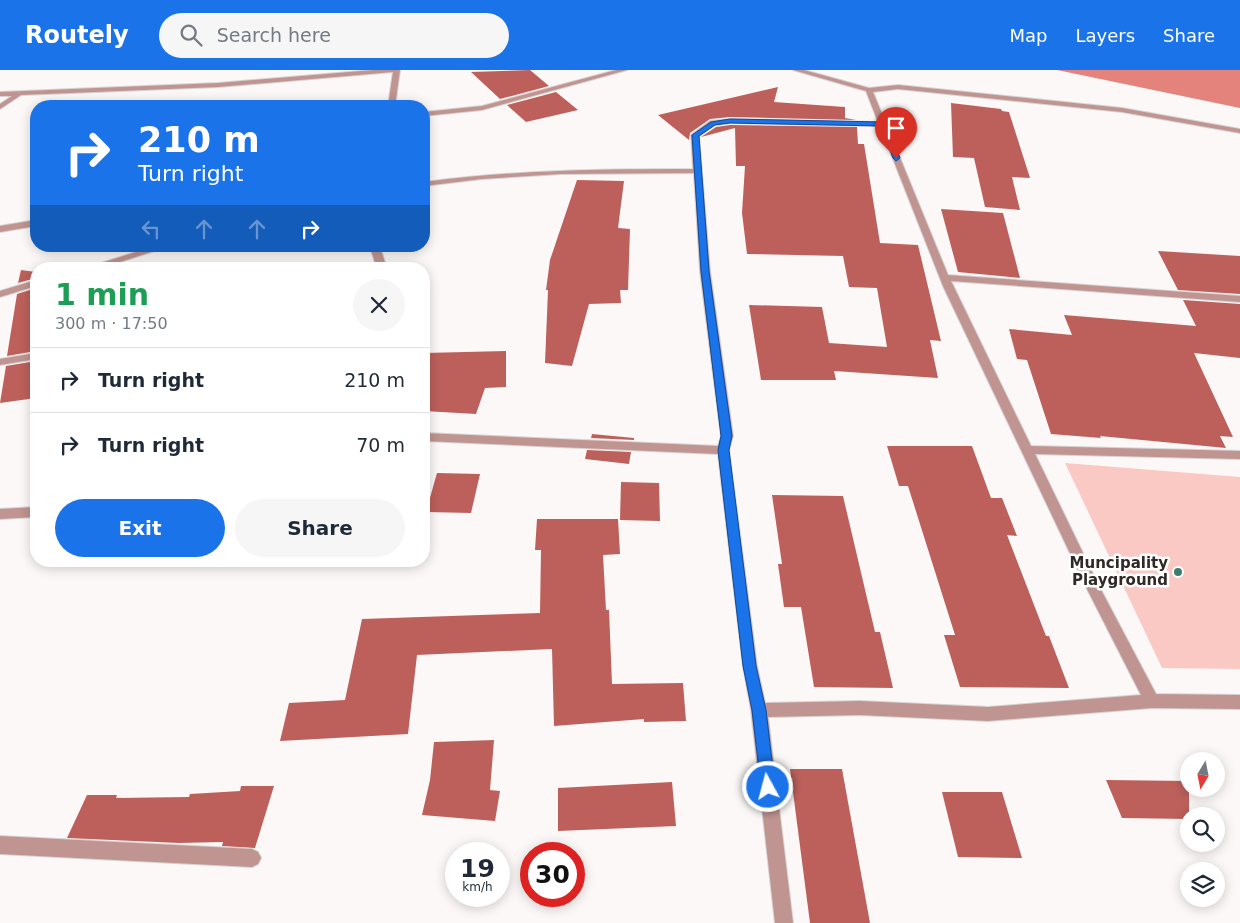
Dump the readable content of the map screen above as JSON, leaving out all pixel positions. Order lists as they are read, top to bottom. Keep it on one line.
{"places":["Muncipality Playground"],"north":"bottom","page":{"header":"Routely","search":"Search here","nav":["Map","Layers","Share"],"turn":["210 m","Turn right"],"heading":["1 min","300 m · 17:50"],"list":[{"name":"Turn right","value":"210 m"},{"name":"Turn right","value":"70 m"}],"buttons":["Exit","Share"],"speed":"19 km/h","limit":"30"}}
